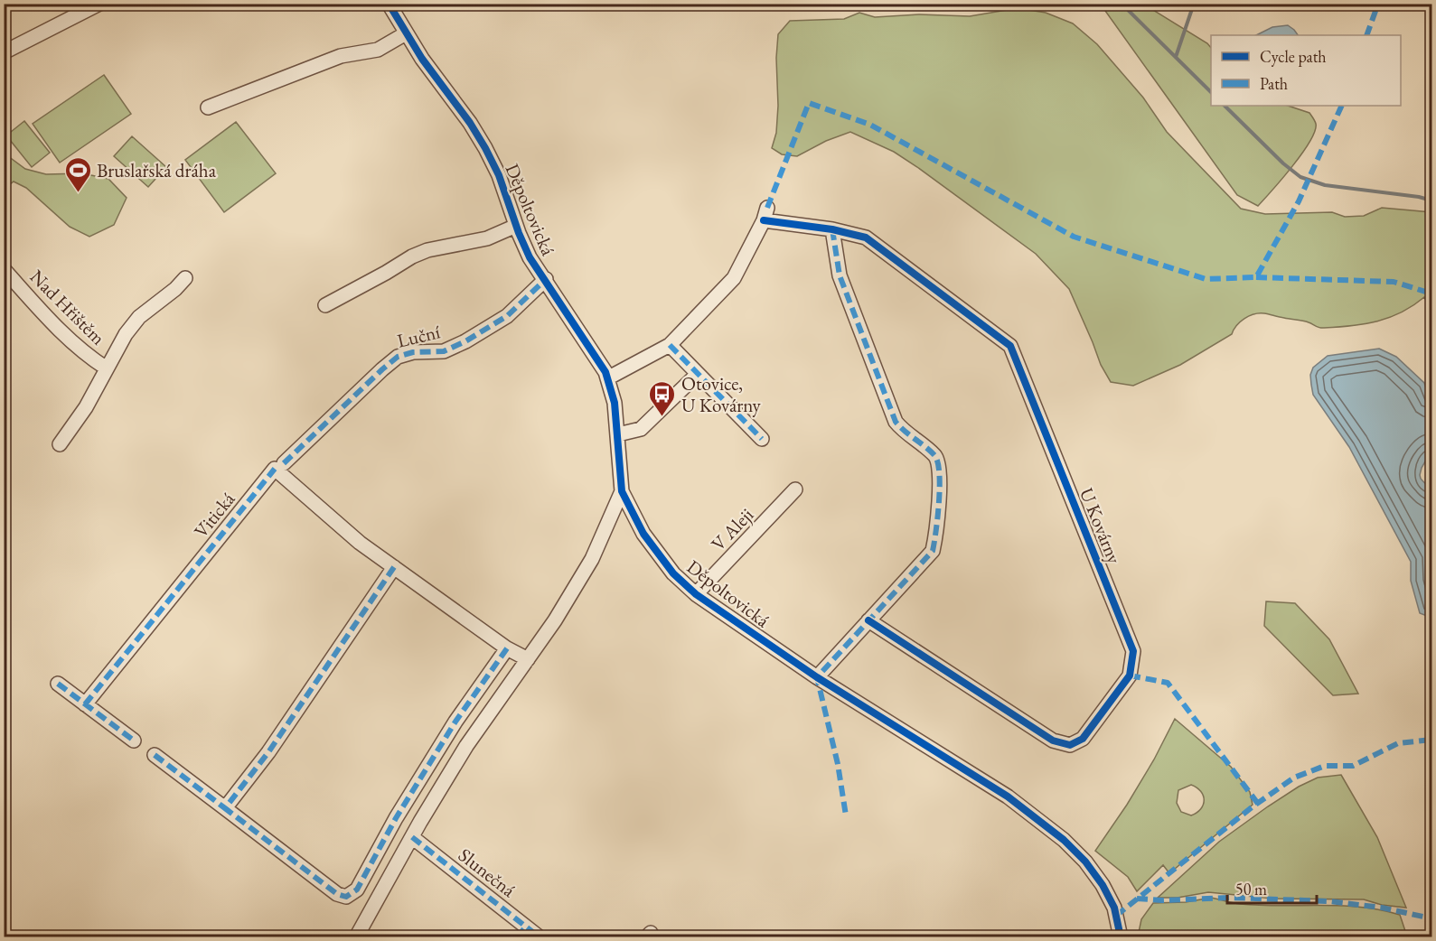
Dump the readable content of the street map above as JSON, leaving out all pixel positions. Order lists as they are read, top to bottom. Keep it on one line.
{"streets":{"street":["Děpoltovická","Nad Hřištěm","Luční","Vitická","U Kovárny","V Aleji","Slunečná"]},"crossings":[["Děpoltovická","Luční"],["Děpoltovická","Vitická"],["Děpoltovická","V Aleji"],["Děpoltovická","Slunečná"]],"places":{"sports":["Bruslařská dráha"],"bus stop":["Otovice, U Kovárny"]},"legend":["Cycle path","Path"],"scale_bar":"50 m"}
